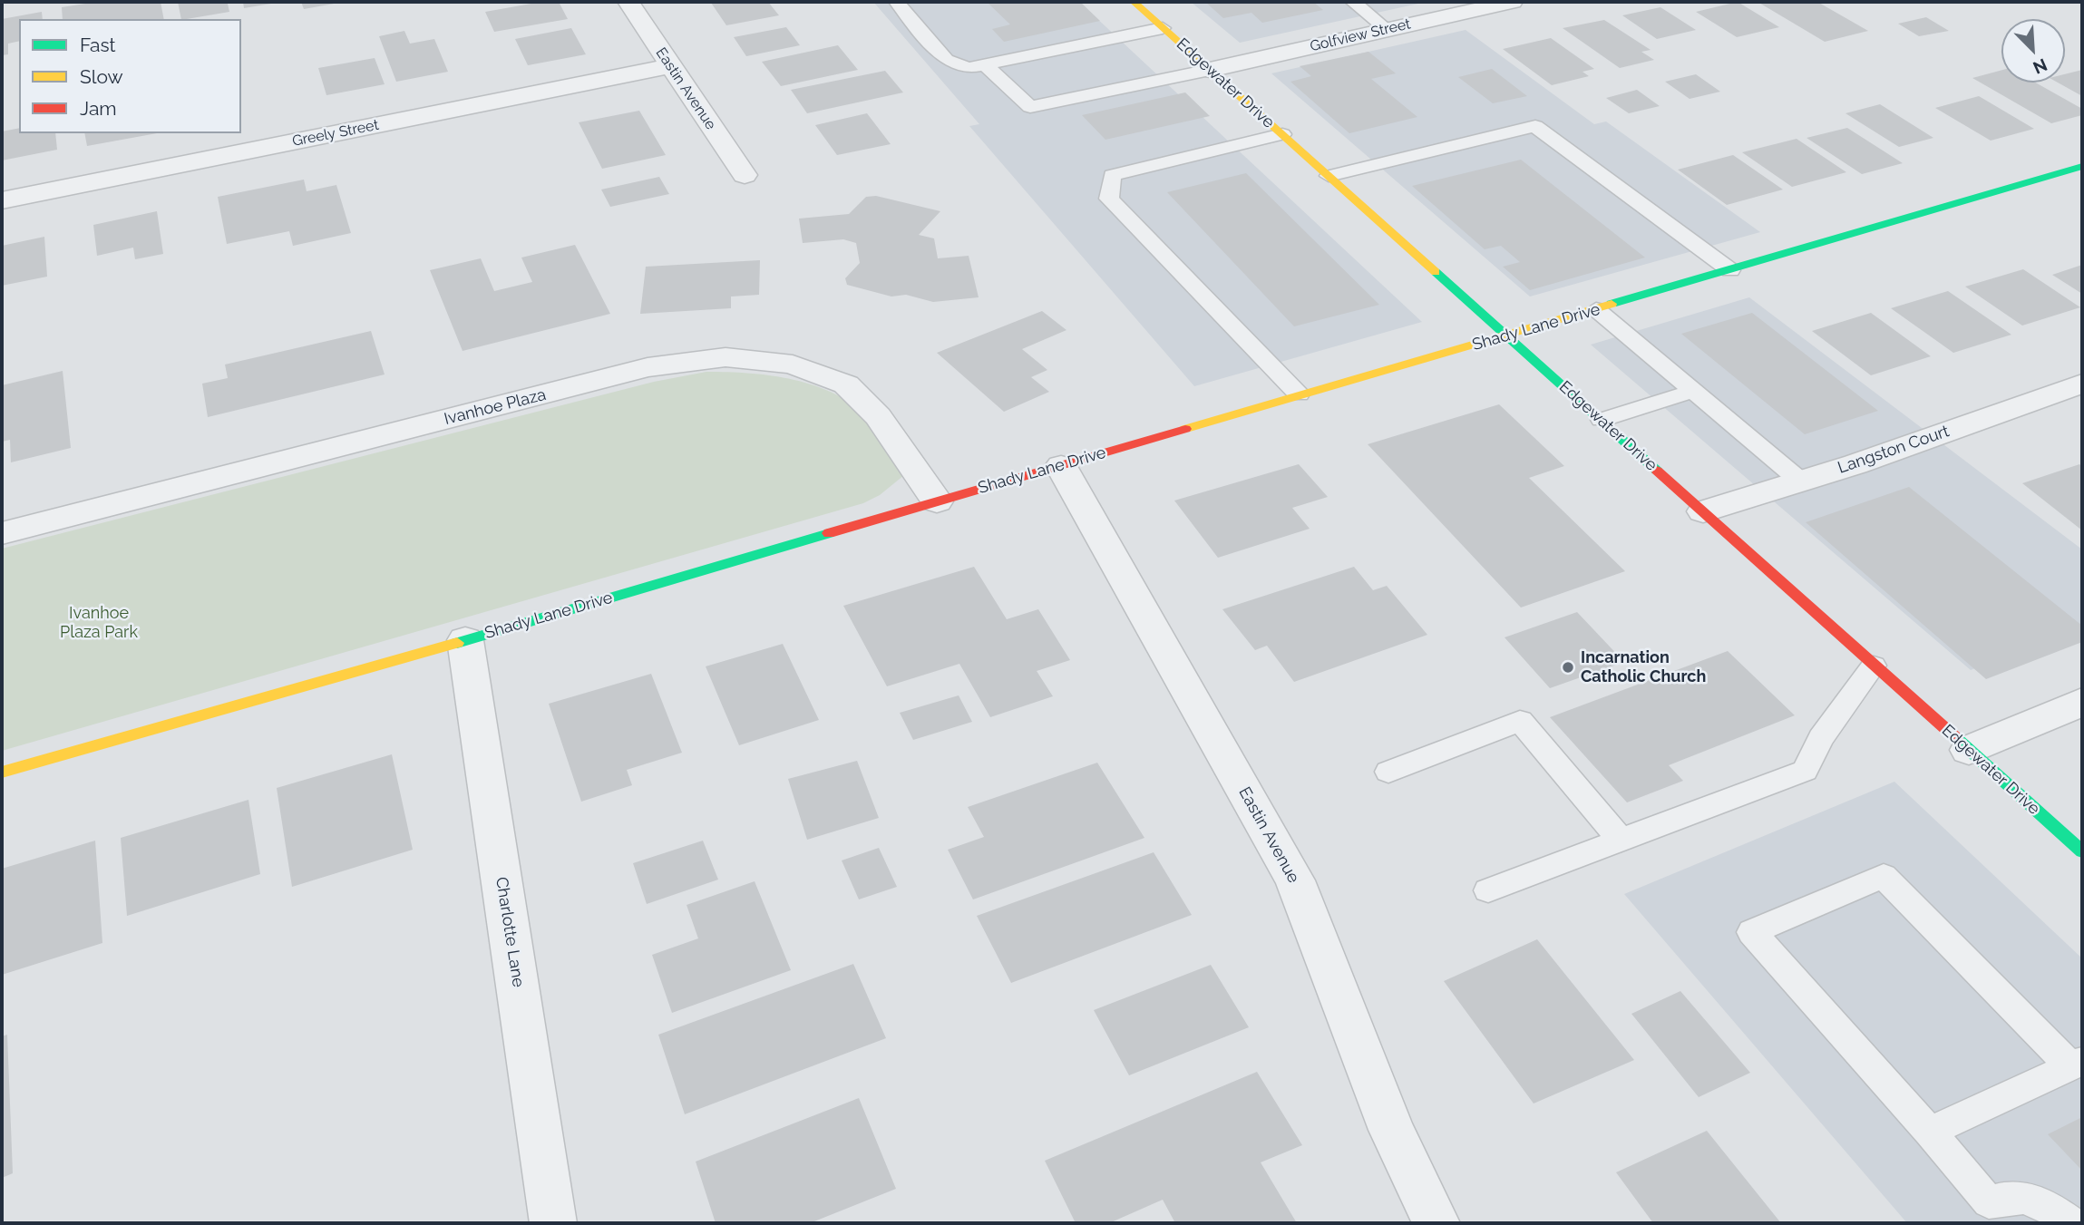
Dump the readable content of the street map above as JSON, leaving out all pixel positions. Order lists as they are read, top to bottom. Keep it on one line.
{"streets":{"street":["Golfview Street","Edgewater Drive","Eastin Avenue","Greely Street","Shady Lane Drive","Ivanhoe Plaza","Langston Court","Charlotte Lane"]},"crossings":[["Golfview Street","Edgewater Drive"],["Edgewater Drive","Shady Lane Drive"],["Edgewater Drive","Langston Court"],["Eastin Avenue","Greely Street"],["Eastin Avenue","Shady Lane Drive"],["Shady Lane Drive","Ivanhoe Plaza"],["Shady Lane Drive","Charlotte Lane"]],"parks":["Ivanhoe Plaza Park"],"places":["Incarnation Catholic Church"],"legend":["Fast","Slow","Jam"],"north":"bottom right"}
